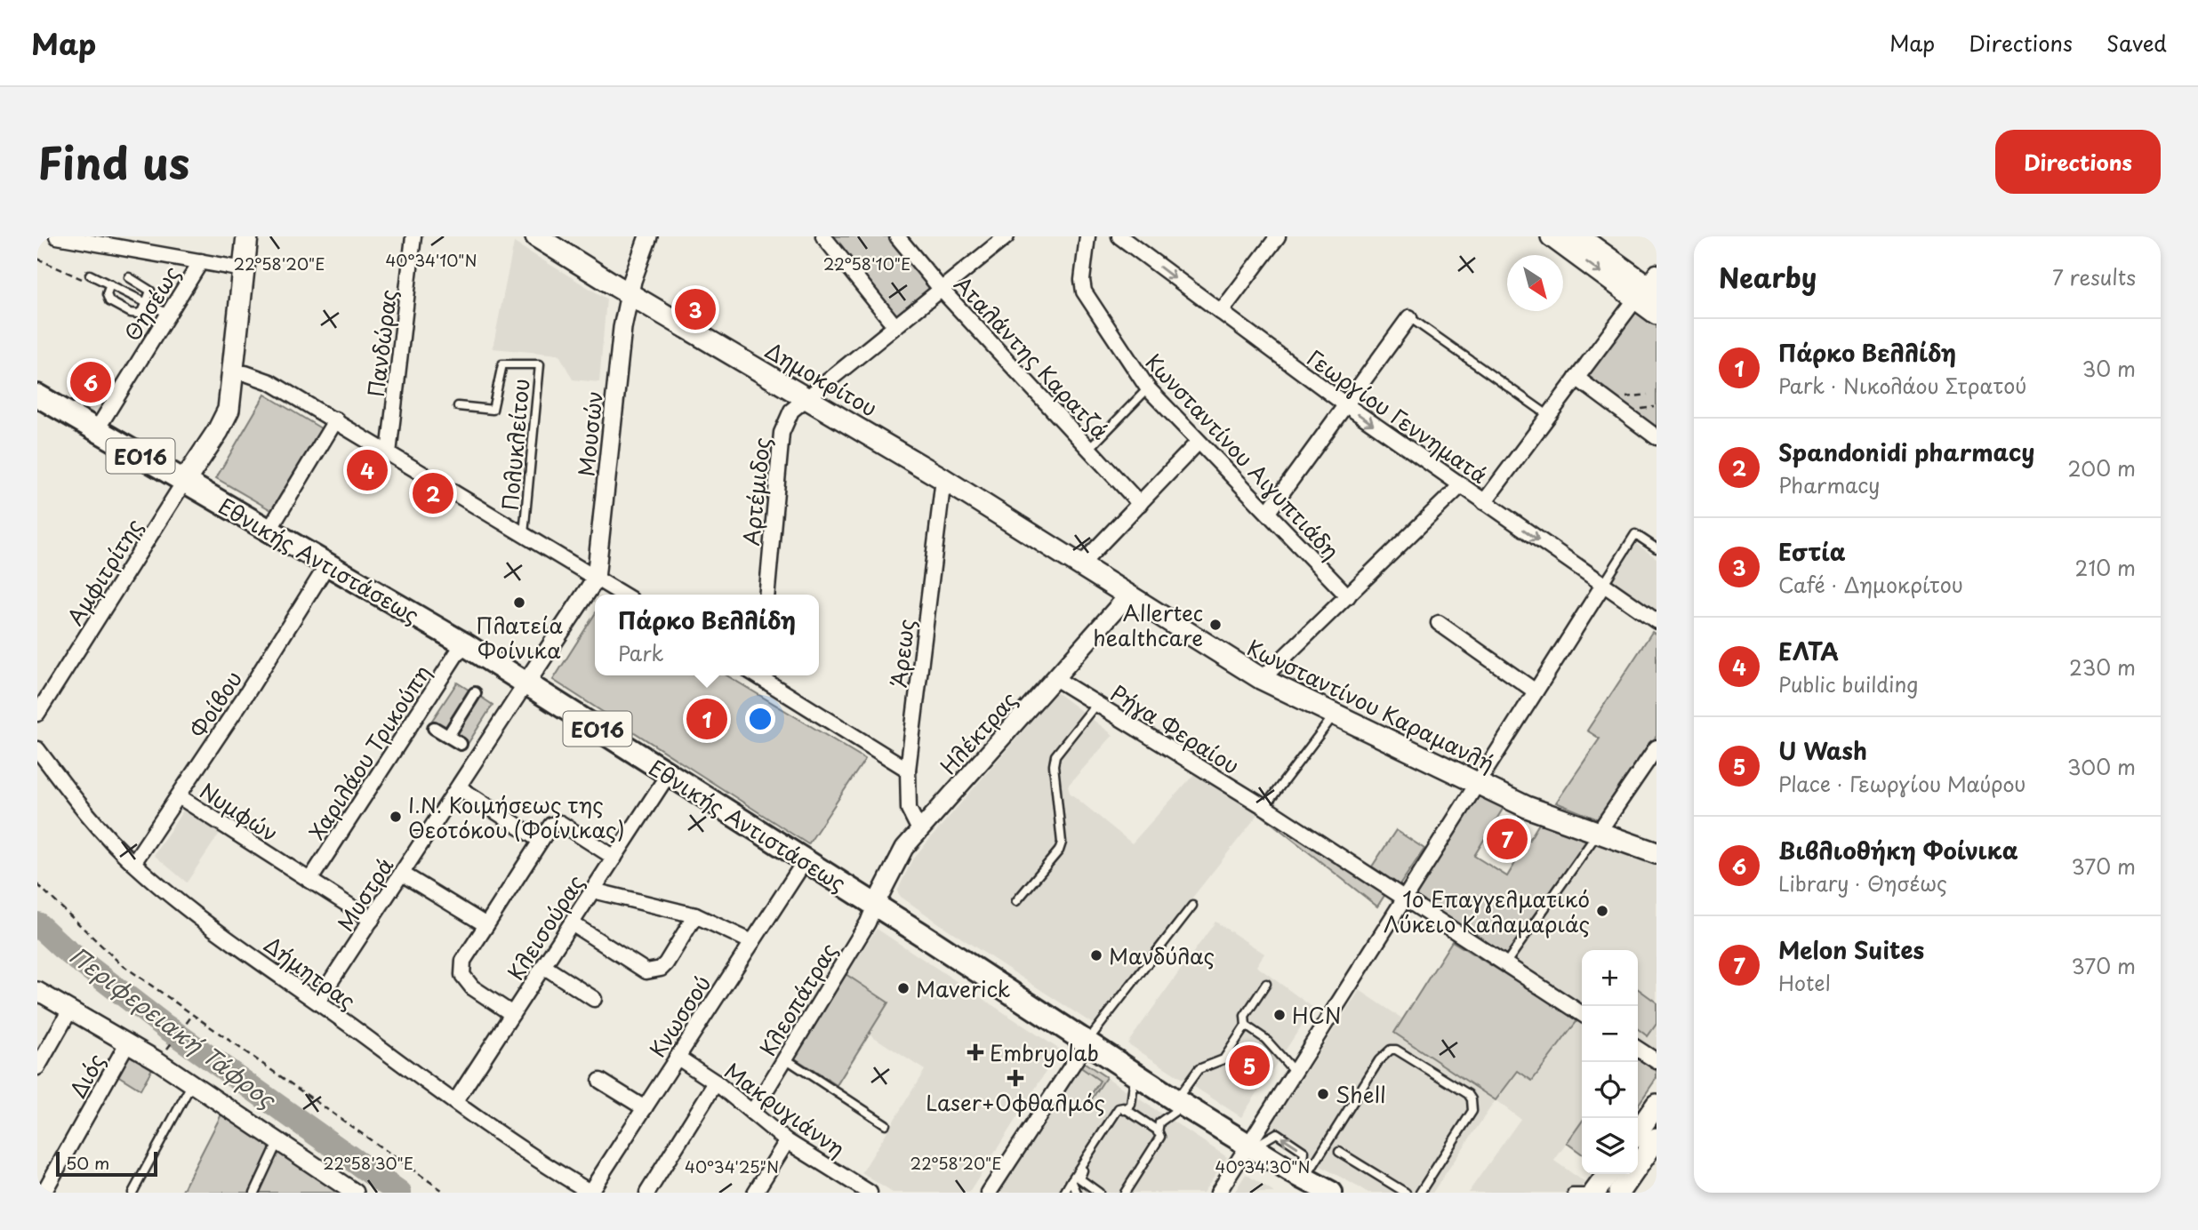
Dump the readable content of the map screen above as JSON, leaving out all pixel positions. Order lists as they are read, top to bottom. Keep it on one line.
{"streets":{"main road":["Δημοκρίτου","ΕΟ16","Εθνικής Αντιστάσεως","Κωνσταντίνου Καραμανλή"],"street":["Θησέως","Πανδώρας","Αταλάντης Καρατζά","Γεωργίου Γεννηματά","Μουσών","Κωνσταντίνου Αιγυπτιάδη","Αρτέμιδος","Αμφιτρίτης","Άρεως","Φοίβου","Ρήγα Φεραίου","Ηλέκτρας","Χαριλάου Τρικούπη","Νυμφών","Μυστρά","Κλεισούρας","Δήμητρας","Κλεοπάτρας","Κνωσσού","Διός","Μακρυγιάννη"],"lane":["Πολυκλείτου"]},"crossings":[["Θησέως","Εθνικής Αντιστάσεως"],["Αταλάντης Καρατζά","Αρτέμιδος"],["Δημοκρίτου","Μουσών"],["Δημοκρίτου","Αρτέμιδος"],["Δημοκρίτου","Άρεως"],["Δημοκρίτου","Κωνσταντίνου Καραμανλή"],["Εθνικής Αντιστάσεως","Αμφιτρίτης"],["Εθνικής Αντιστάσεως","Φοίβου"],["Εθνικής Αντιστάσεως","Ηλέκτρας"],["Εθνικής Αντιστάσεως","Χαριλάου Τρικούπη"],["Εθνικής Αντιστάσεως","Μυστρά"],["Εθνικής Αντιστάσεως","Κλεισούρας"],["Εθνικής Αντιστάσεως","Κλεοπάτρας"],["Εθνικής Αντιστάσεως","Κνωσσού"],["Άρεως","Ηλέκτρας"],["Φοίβου","Νυμφών"],["Φοίβου","Δήμητρας"],["Κωνσταντίνου Καραμανλή","Ηλέκτρας"],["Ρήγα Φεραίου","Ηλέκτρας"],["Ηλέκτρας","Κλεοπάτρας"],["Χαριλάου Τρικούπη","Νυμφών"],["Νυμφών","Μυστρά"],["Μυστρά","Δήμητρας"],["Κλεισούρας","Δήμητρας"],["Δήμητρας","Κνωσσού"],["Κλεοπάτρας","Μακρυγιάννη"],["Κνωσσού","Μακρυγιάννη"]],"one_way":["Γεωργίου Γεννηματά"],"water":["Περιφερειακή Τάφρος"],"places":{"other":["Πλατεία Φοίνικα","Allertec healthcare","Ι.Ν. Κοιμήσεως της Θεοτόκου (Φοίνικας)","1ο Επαγγελματικό Λύκειο Καλαμαριάς","Μανδύλας","Maverick","HCN","Shell"],"health":["Embryolab","Laser+Οφθαλμός"]},"scale_bar":"50 m","north":"bottom right","page":{"header":"Map","nav":["Map","Directions","Saved"],"title":"Find us","buttons":"Directions","heading":["Nearby","7 results"],"pins":["3","6","4","2","1","7","5"],"list":[{"mark":"1","name":"Πάρκο Βελλίδη","note":"Park · Νικολάου Στρατού","value":"30 m"},{"mark":"2","name":"Spandonidi pharmacy","note":"Pharmacy","value":"200 m"},{"mark":"3","name":"Εστία","note":"Café · Δημοκρίτου","value":"210 m"},{"mark":"4","name":"ΕΛΤΑ","note":"Public building","value":"230 m"},{"mark":"5","name":"U Wash","note":"Place · Γεωργίου Μαύρου","value":"300 m"},{"mark":"6","name":"Βιβλιοθήκη Φοίνικα","note":"Library · Θησέως","value":"370 m"},{"mark":"7","name":"Melon Suites","note":"Hotel","value":"370 m"}],"popup":["Πάρκο Βελλίδη","Park"],"map_buttons":["+","−"],"scale":"50 m"},"coordinates":["40°34'10\"N","22°58'20\"E","22°58'10\"E","22°58'30\"E","40°34'25\"N","40°34'30\"N"]}
